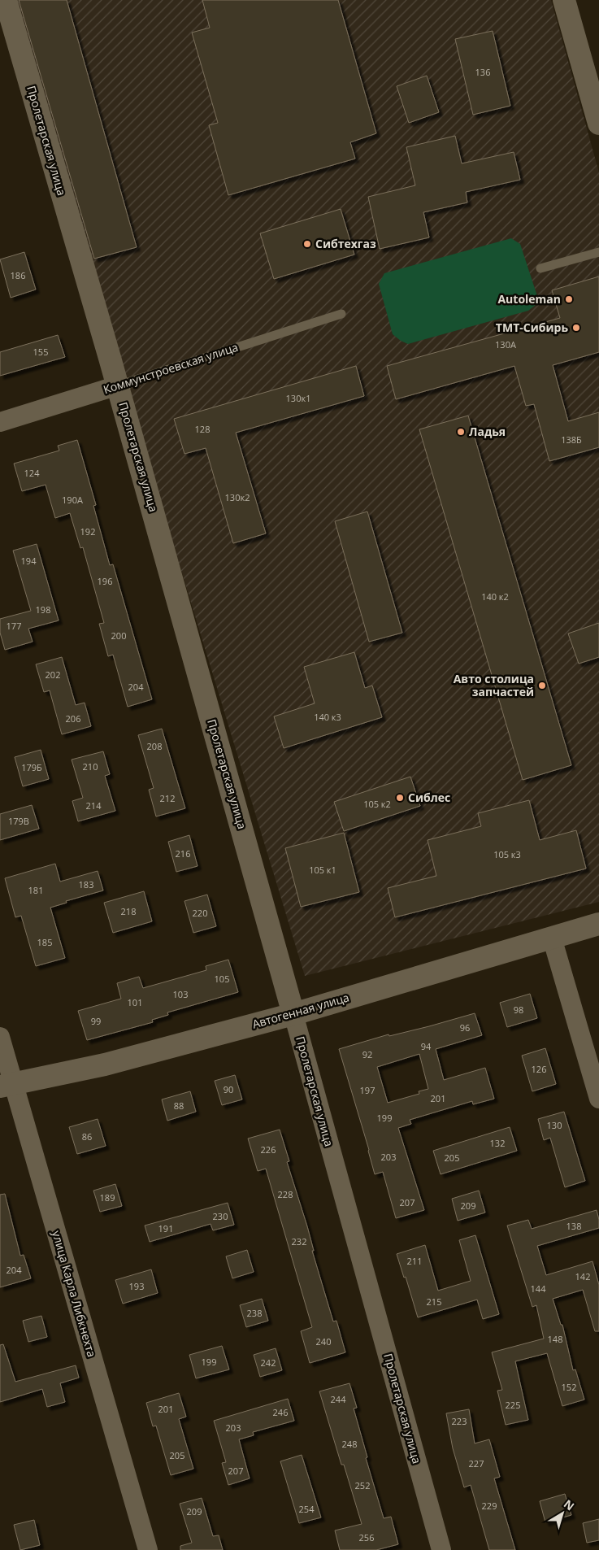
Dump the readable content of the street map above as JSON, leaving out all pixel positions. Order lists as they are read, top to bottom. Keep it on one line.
{"streets":{"street":["Пролетарская улица","Коммунстроевская улица","Автогенная улица","улица Карла Либкнехта"]},"crossings":[["Пролетарская улица","Коммунстроевская улица"],["Пролетарская улица","Автогенная улица"],["Автогенная улица","улица Карла Либкнехта"]],"places":["Сибтехгаз","Autoleman","ТМТ-Сибирь","Ладья","Авто столица запчастей","Сиблес"],"house_numbers":["136","186","130А","155","130к1","128","138Б","124","130к2","190А","192","194","196","140 к2","198","177","200","202","204","140 к3","206","208","210","179Б","212","105 к2","214","179В","216","105 к3","105 к1","183","181","218","220","185","105","103","101","98","99","96","94","92","126","90","197","201","88","199","130","86","132","226","203","205","228","189","207","209","230","138","191","232","211","204","142","193","144","215","238","148","240","199","242","152","244","225","201","246","223","203","248","205","227","207","252","229","254","209","256"],"north":"top right"}
